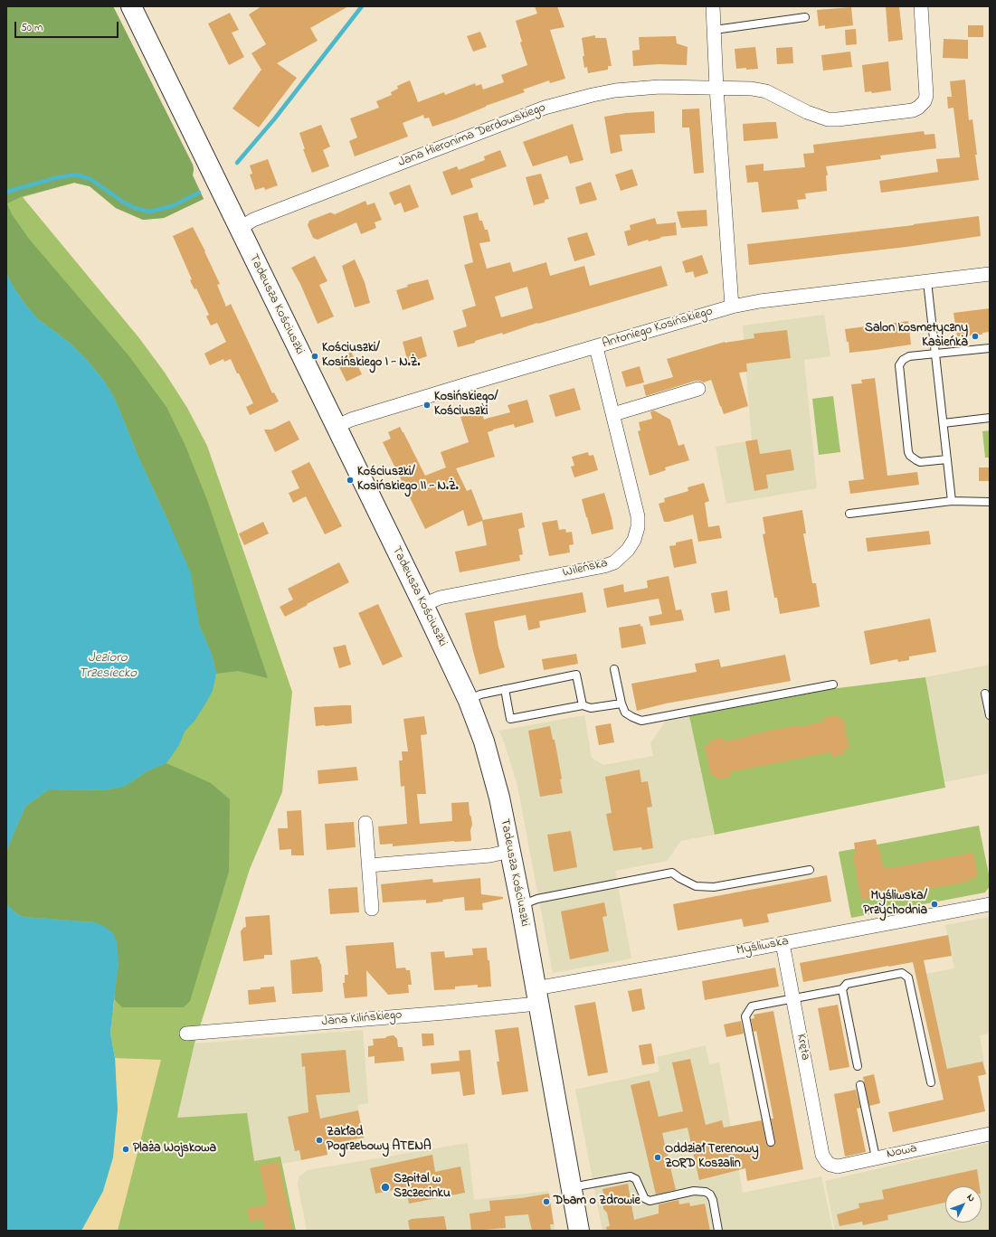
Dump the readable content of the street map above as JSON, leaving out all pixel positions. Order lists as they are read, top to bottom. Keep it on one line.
{"streets":{"street":["Jana Hieronima Derdowskiego","Tadeusza Kościuszki","Antoniego Kosińskiego","Wileńska","Myśliwska","Jana Kilińskiego","Kręta","Nowa"]},"crossings":[["Jana Hieronima Derdowskiego","Tadeusza Kościuszki"],["Tadeusza Kościuszki","Antoniego Kosińskiego"],["Tadeusza Kościuszki","Wileńska"],["Tadeusza Kościuszki","Myśliwska"],["Tadeusza Kościuszki","Jana Kilińskiego"],["Antoniego Kosińskiego","Wileńska"],["Myśliwska","Jana Kilińskiego"],["Myśliwska","Kręta"],["Kręta","Nowa"]],"water":["Jezioro Trzesiecko"],"places":["Salon kosmetyczny Kasieńka","Kościuszki/ Kosińskiego I - N.Ż.","Kosińskiego/ Kościuszki","Kościuszki/ Kosińskiego II - N.Ż.","Myśliwska/ Przychodnia","Zakład Pogrzebowy ATENA","Plaża Wojskowa","Oddział Terenowy ZORD Koszalin","Szpital w Szczecinku","Dbam o Zdrowie"],"scale_bar":"50 m","north":"top right"}
